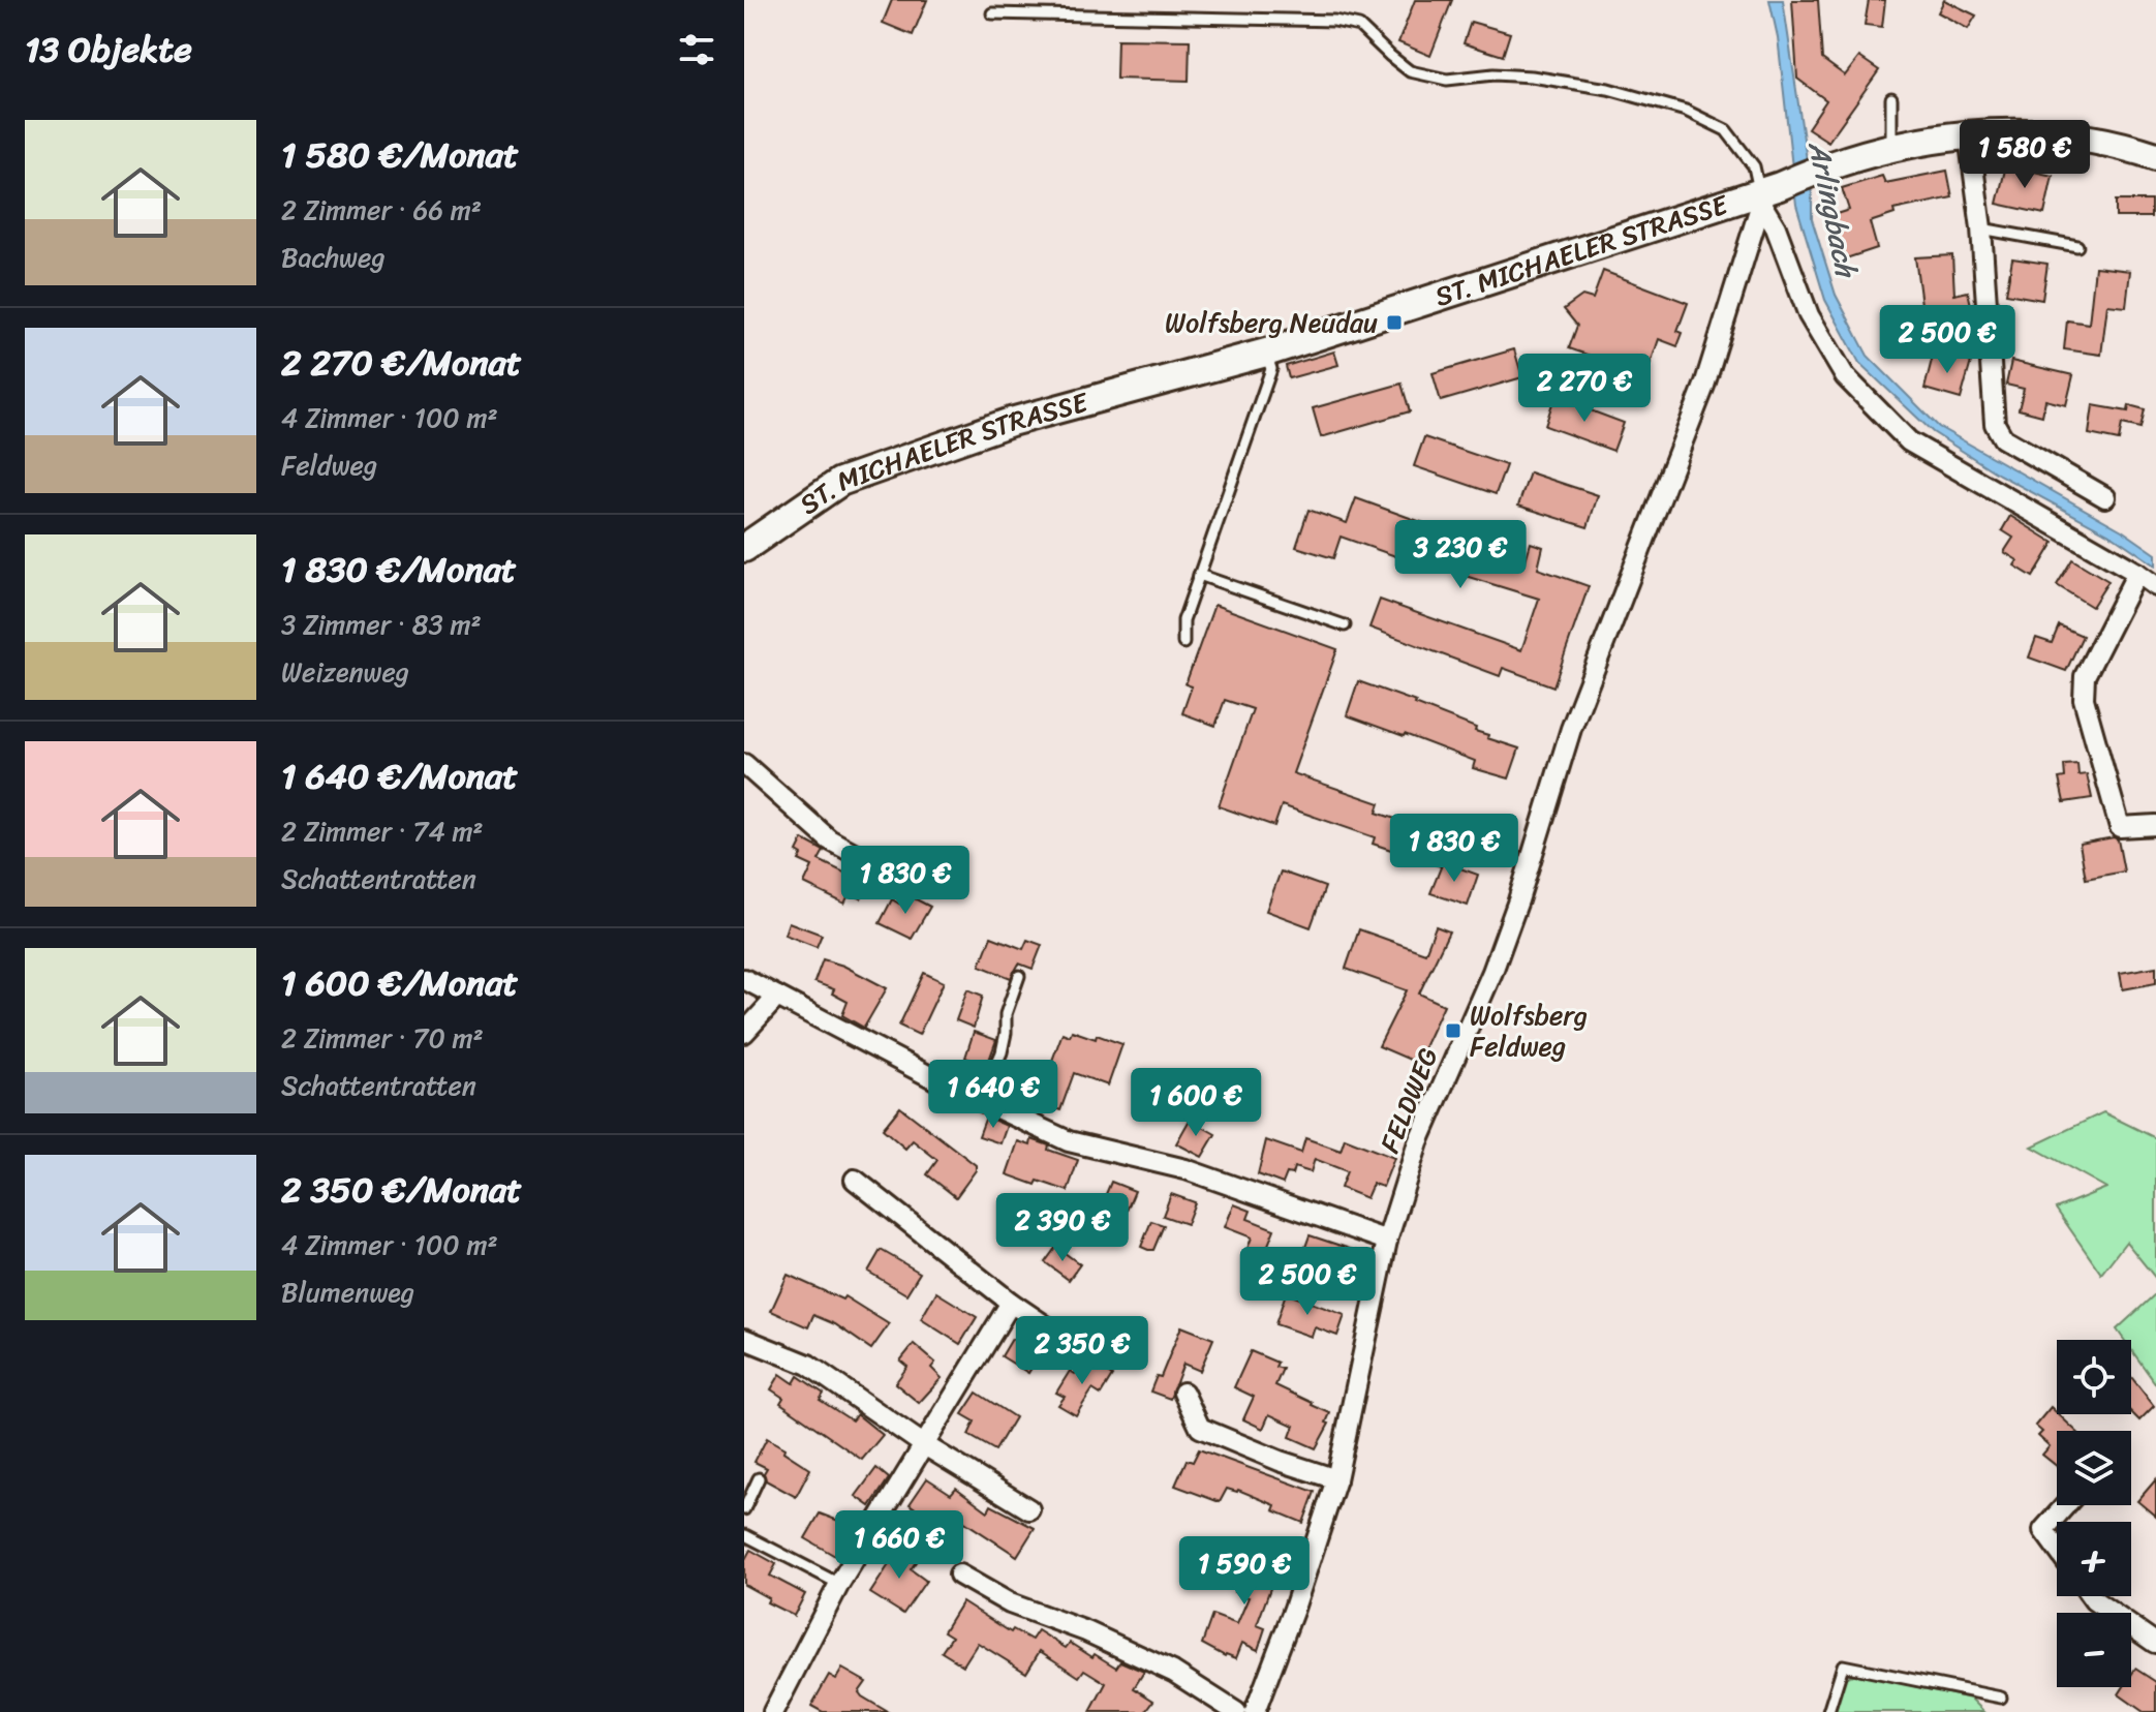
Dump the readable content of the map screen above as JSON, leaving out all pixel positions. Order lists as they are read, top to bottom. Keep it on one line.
{"streets":{"main road":["ST. MICHAELER STRASSE"],"street":["FELDWEG"]},"crossings":[["ST. MICHAELER STRASSE","FELDWEG"]],"water":["Arlingbach"],"places":{"transit":["Wolfsberg Neudau","Wolfsberg Feldweg"]},"page":{"heading":"13 Objekte","list":[{"name":"1 580 €/Monat","note":"2 Zimmer · 66 m² · Bachweg"},{"name":"2 270 €/Monat","note":"4 Zimmer · 100 m² · Feldweg"},{"name":"1 830 €/Monat","note":"3 Zimmer · 83 m² · Weizenweg"},{"name":"1 640 €/Monat","note":"2 Zimmer · 74 m² · Schattentratten"},{"name":"1 600 €/Monat","note":"2 Zimmer · 70 m² · Schattentratten"},{"name":"2 350 €/Monat","note":"4 Zimmer · 100 m² · Blumenweg"}],"price":["1 580 €","2 500 €","2 270 €","3 230 €","1 830 €","1 830 €","1 640 €","1 600 €","2 390 €","2 500 €","2 350 €","1 660 €","1 590 €"],"map_buttons":["+","−"]}}
